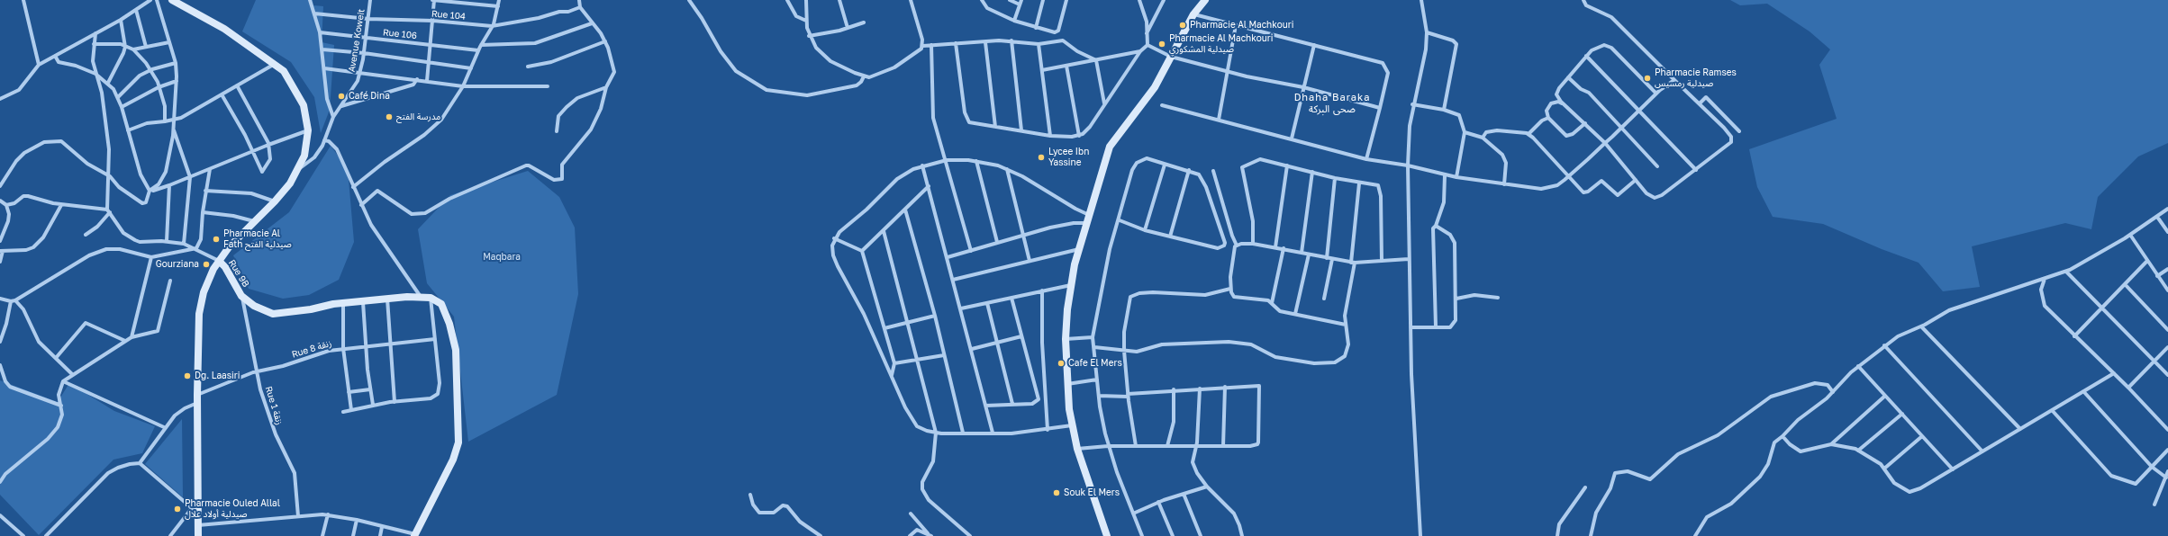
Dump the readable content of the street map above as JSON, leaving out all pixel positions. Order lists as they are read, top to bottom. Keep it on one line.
{"streets":{"street":["Rue 104","Rue 106","Avenue Koweit","Rue 9B","Rue 8 زنقة","Rue 1 زنقة"]},"crossings":[["Rue 104","Avenue Koweit"],["Rue 106","Avenue Koweit"],["Rue 9B","Rue 1 زنقة"],["Rue 8 زنقة","Rue 1 زنقة"]],"districts":["Dhaha Baraka ضحى البركة"],"parks":["Maqbara"],"places":["Pharmacie Al Machkouri","Pharmacie Al Machkouri صيدلية المشكوري","Pharmacie Ramses صيدلية رمسيس","Café Dina","مدرسة الفتح","Lycee Ibn Yassine","Pharmacie Al Fath صيدلية الفتح","Gourziana","Cafe El Mers","Dg. Laasiri","Souk El Mers","Pharmacie Ouled Allal صيدلية أولاد علال"]}
